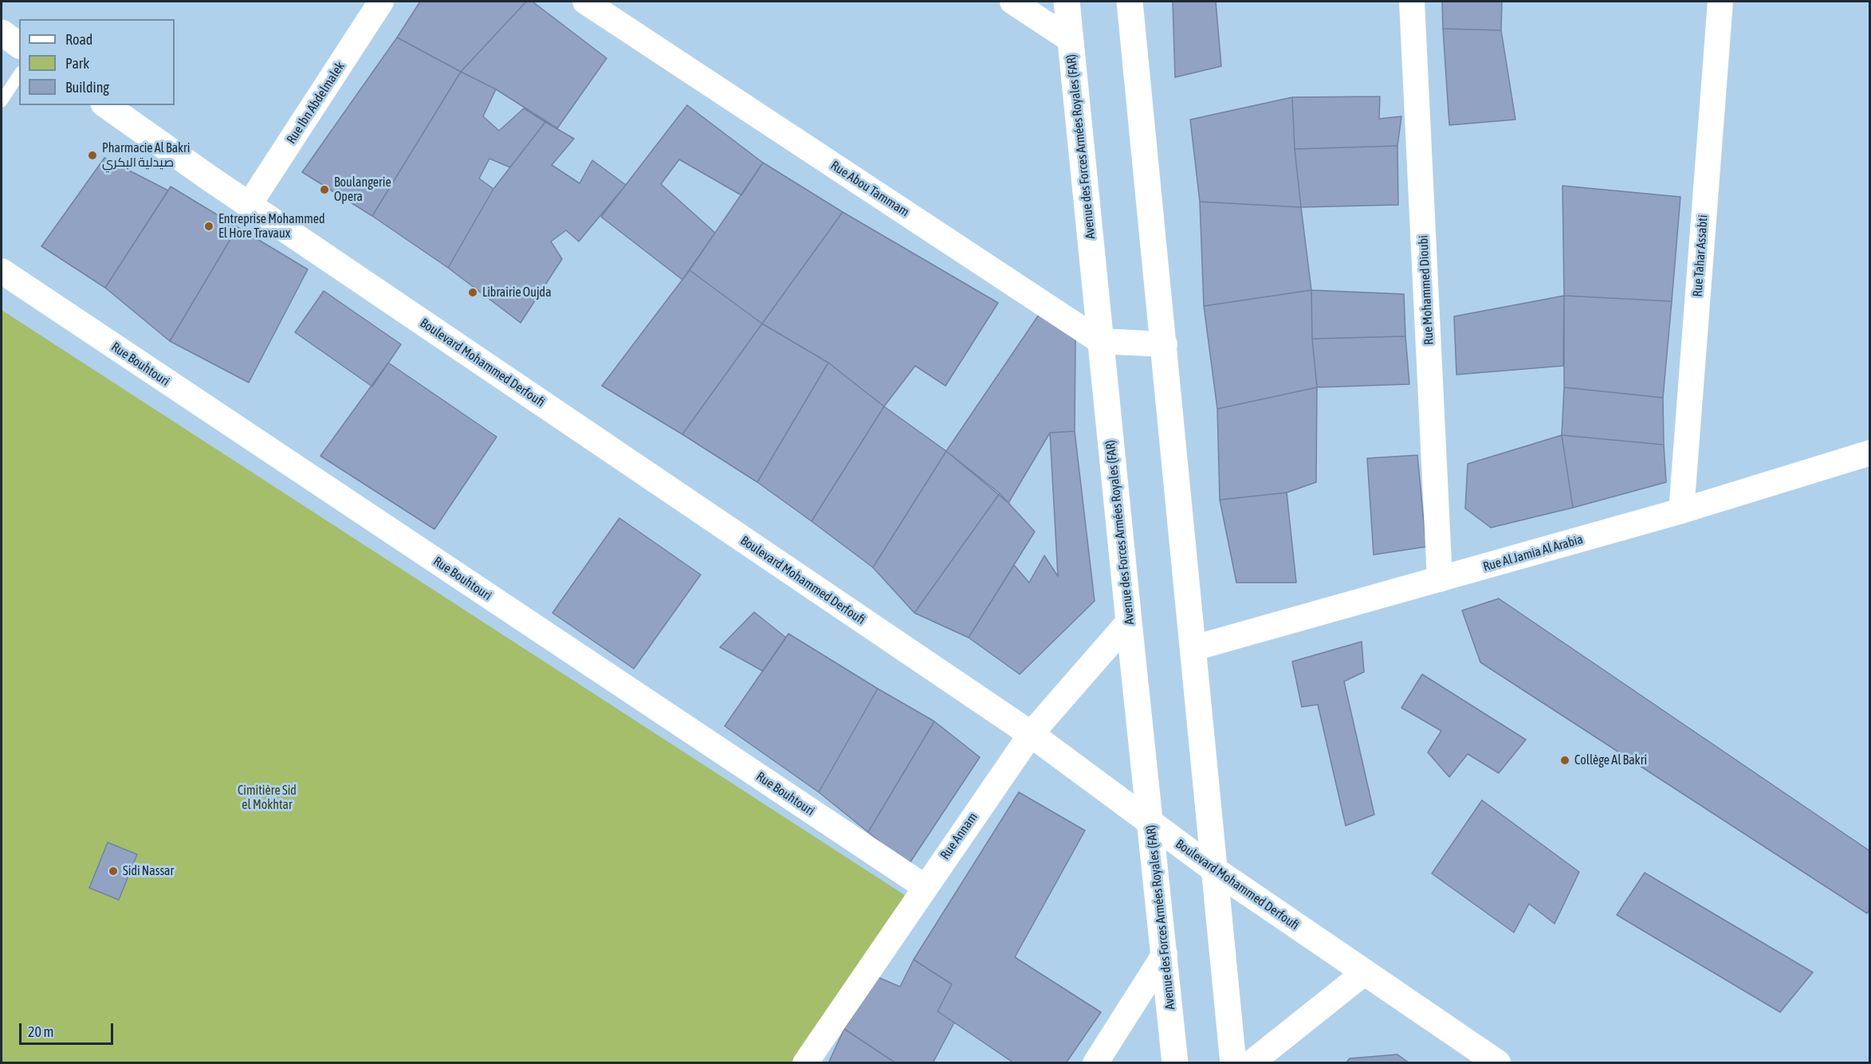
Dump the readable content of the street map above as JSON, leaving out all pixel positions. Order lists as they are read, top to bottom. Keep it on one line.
{"streets":{"main road":["Avenue des Forces Armées Royales (FAR)","Boulevard Mohammed Derfoufi"],"street":["Rue Ibn Abdelmalek","Rue Abou Tammam","Rue Tahar Assabti","Rue Mohammed Dioubi","Rue Bouhtouri","Rue Al Jamia Al Arabia","Rue Annam"]},"crossings":[["Rue Ibn Abdelmalek","Boulevard Mohammed Derfoufi"],["Avenue des Forces Armées Royales (FAR)","Rue Abou Tammam"],["Avenue des Forces Armées Royales (FAR)","Boulevard Mohammed Derfoufi"],["Avenue des Forces Armées Royales (FAR)","Rue Annam"],["Rue Tahar Assabti","Rue Al Jamia Al Arabia"],["Rue Mohammed Dioubi","Rue Al Jamia Al Arabia"],["Boulevard Mohammed Derfoufi","Rue Annam"],["Rue Bouhtouri","Rue Annam"]],"parks":["Cimitière Sid el Mokhtar"],"places":["Pharmacie Al Bakri صيدلية البكري","Boulangerie Opera","Entreprise Mohammed El Hore Travaux","Librairie Oujda","Collège Al Bakri","Sidi Nassar"],"legend":["Road","Park","Building"],"scale_bar":"20 m"}
